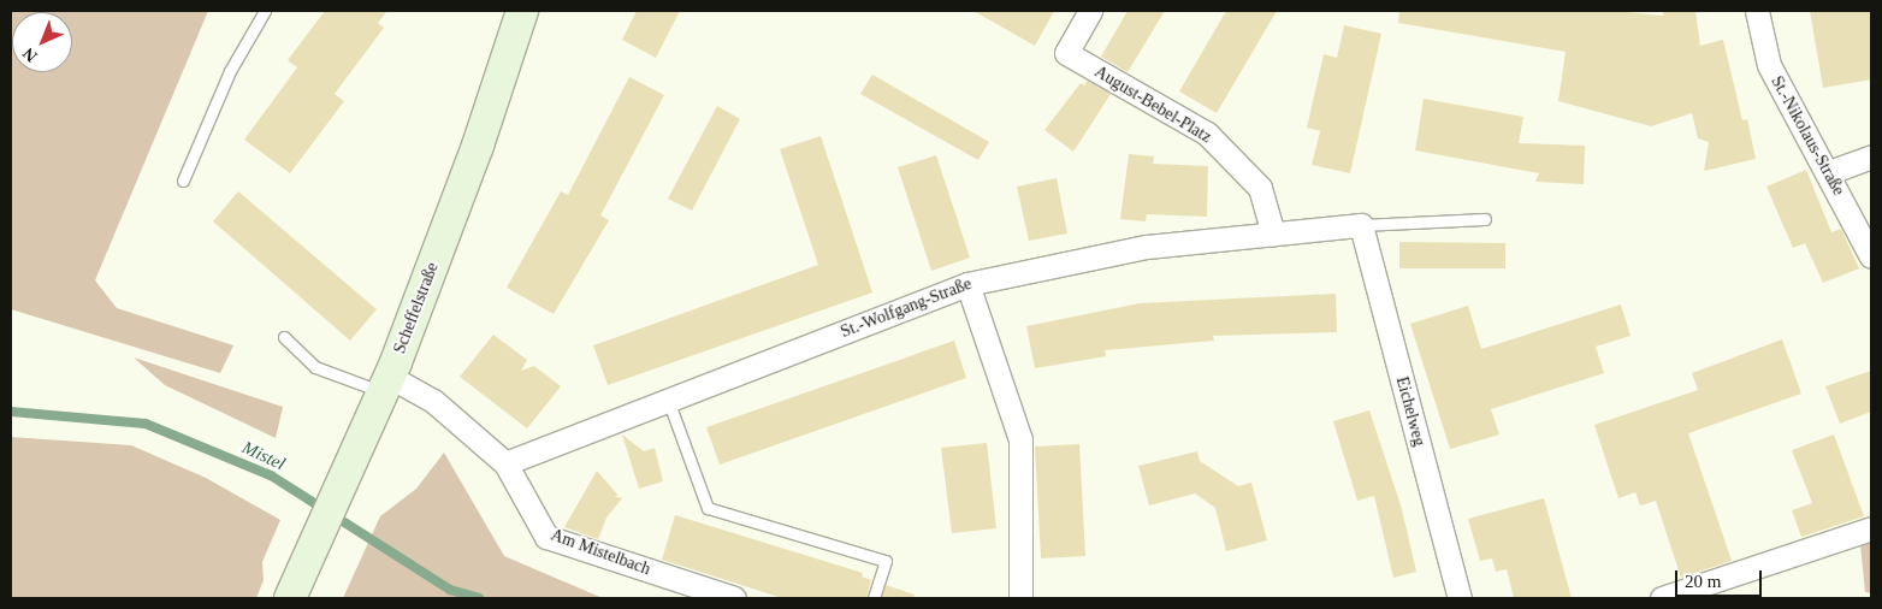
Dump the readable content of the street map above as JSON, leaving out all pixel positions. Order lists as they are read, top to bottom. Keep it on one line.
{"streets":{"main road":["Scheffelstraße"],"street":["August-Bebel-Platz","St.-Nikolaus-Straße","St.-Wolfgang-Straße","Eichelweg","Am Mistelbach"]},"crossings":[["August-Bebel-Platz","St.-Wolfgang-Straße"],["Scheffelstraße","Am Mistelbach"],["St.-Wolfgang-Straße","Eichelweg"],["St.-Wolfgang-Straße","Am Mistelbach"]],"water":["Mistel"],"scale_bar":"20 m","north":"bottom left"}
